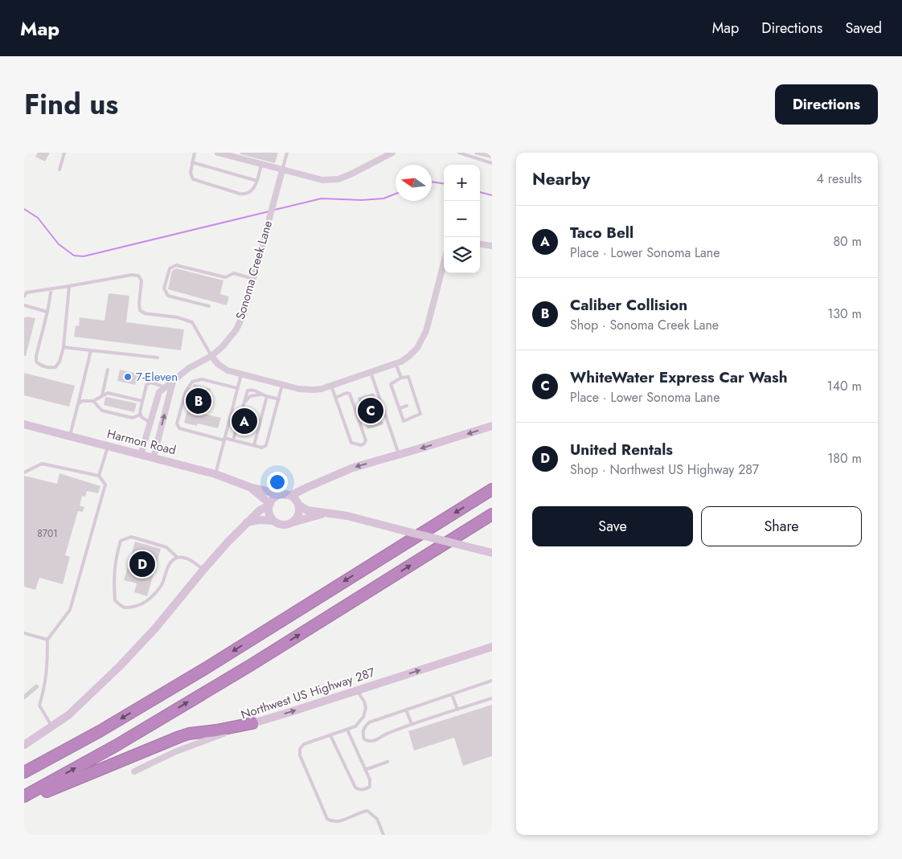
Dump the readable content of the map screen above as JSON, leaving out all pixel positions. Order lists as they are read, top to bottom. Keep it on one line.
{"streets":{"main road":["Harmon Road","Northwest US Highway 287"],"street":["Sonoma Creek Lane"]},"crossings":[["Sonoma Creek Lane","Harmon Road"]],"one_way":["Northwest US Highway 287"],"places":["7-Eleven"],"house_numbers":["8701"],"north":"left","page":{"header":"Map","nav":["Map","Directions","Saved"],"title":"Find us","buttons":["Directions",["Save","Share"]],"heading":["Nearby","4 results"],"map_buttons":["+","−"],"list":[{"mark":"A","name":"Taco Bell","note":"Place · Lower Sonoma Lane","value":"80 m"},{"mark":"B","name":"Caliber Collision","note":"Shop · Sonoma Creek Lane","value":"130 m"},{"mark":"C","name":"WhiteWater Express Car Wash","note":"Place · Lower Sonoma Lane","value":"140 m"},{"mark":"D","name":"United Rentals","note":"Shop · Northwest US Highway 287","value":"180 m"}],"pins":["B","C","A","D"]}}
